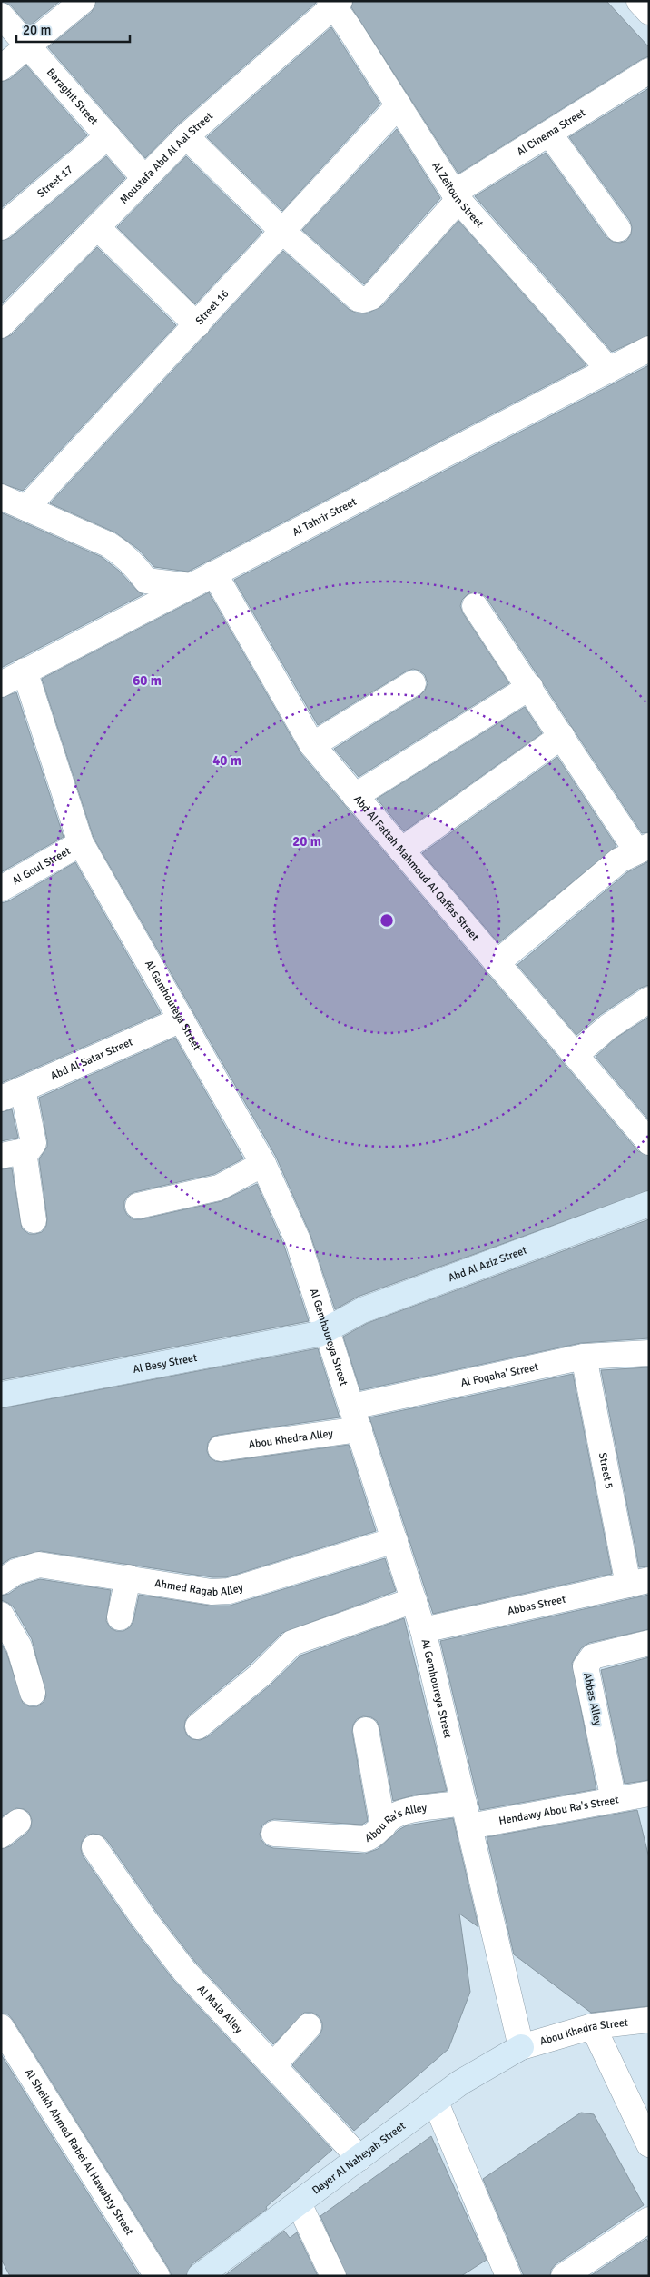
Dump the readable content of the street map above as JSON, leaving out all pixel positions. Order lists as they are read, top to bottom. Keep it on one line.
{"streets":{"street":["Baraghit Street","Al Cinema Street","Moustafa Abd Al Aal Street","Street 17","Al Zeitoun Street","Street 16","Al Tahrir Street","Al Goul Street","Abd Al Fattah Mahmoud Al Qaffas Street","Al Gemhoureya Street","Abd Al Satar Street","Abd Al Aziz Street","Al Besy Street","Al Foqaha' Street","Abou Khedra Alley","Street 5","Ahmed Ragab Alley","Abbas Street","Abbas Alley","Hendawy Abou Ra's Street","Abou Ra's Alley","Al Mala Alley","Abou Khedra Street","Al Sheikh Ahmed Rabei Al Hawabty Street","Dayer Al Naheyah Street"]},"crossings":[["Baraghit Street","Moustafa Abd Al Aal Street"],["Baraghit Street","Street 17"],["Al Cinema Street","Al Zeitoun Street"],["Al Cinema Street","Street 16"],["Moustafa Abd Al Aal Street","Al Zeitoun Street"],["Al Zeitoun Street","Street 16"],["Al Zeitoun Street","Al Tahrir Street"],["Al Tahrir Street","Abd Al Fattah Mahmoud Al Qaffas Street"],["Al Tahrir Street","Al Gemhoureya Street"],["Al Goul Street","Al Gemhoureya Street"],["Al Gemhoureya Street","Abd Al Satar Street"],["Al Gemhoureya Street","Abd Al Aziz Street"],["Al Gemhoureya Street","Al Besy Street"],["Al Gemhoureya Street","Al Foqaha' Street"],["Al Gemhoureya Street","Abou Khedra Alley"],["Al Gemhoureya Street","Ahmed Ragab Alley"],["Al Gemhoureya Street","Abbas Street"],["Al Gemhoureya Street","Hendawy Abou Ra's Street"],["Al Gemhoureya Street","Abou Ra's Alley"],["Al Gemhoureya Street","Abou Khedra Street"],["Al Gemhoureya Street","Dayer Al Naheyah Street"],["Abd Al Aziz Street","Al Besy Street"],["Al Foqaha' Street","Street 5"],["Street 5","Abbas Street"],["Abbas Alley","Hendawy Abou Ra's Street"],["Hendawy Abou Ra's Street","Abou Ra's Alley"],["Al Mala Alley","Dayer Al Naheyah Street"],["Abou Khedra Street","Dayer Al Naheyah Street"]],"scale_bar":"20 m","rings":["60 m","40 m","20 m"]}
